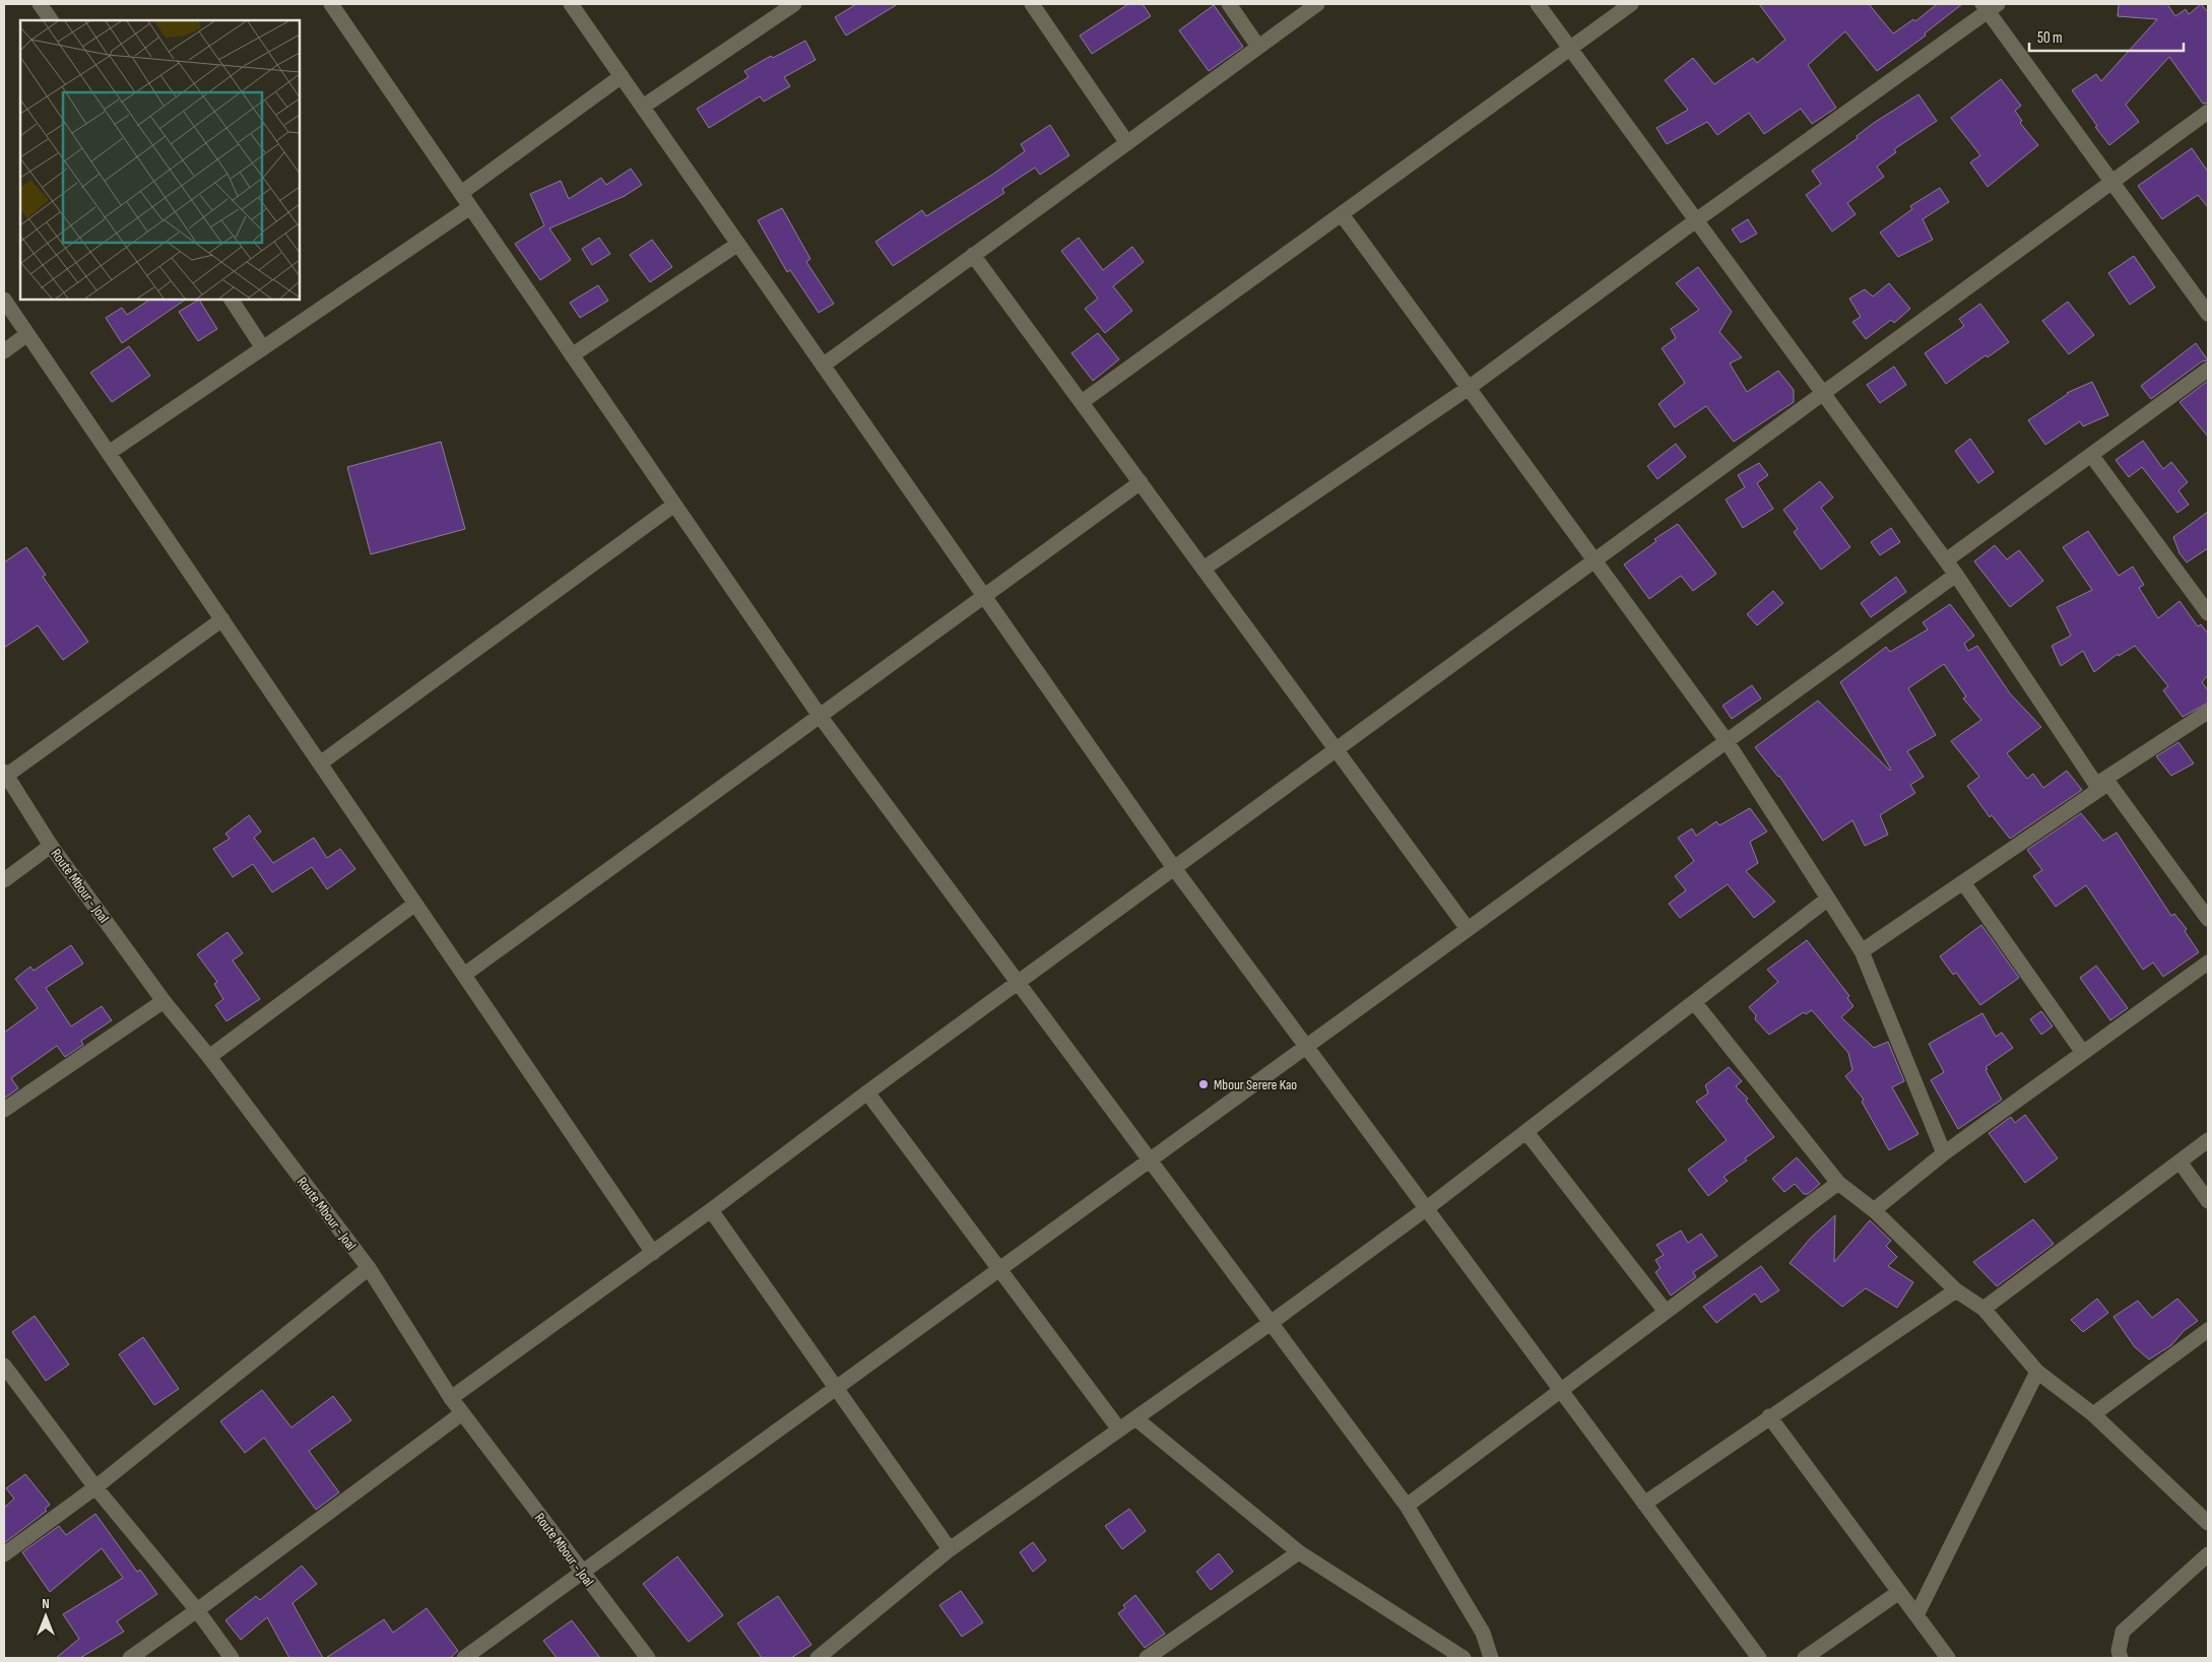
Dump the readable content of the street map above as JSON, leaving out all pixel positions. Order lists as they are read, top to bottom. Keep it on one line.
{"streets":{"street":["Route Mbour - Joal"]},"places":["Mbour Serere Kao"],"scale_bar":"50 m","north":"top"}
